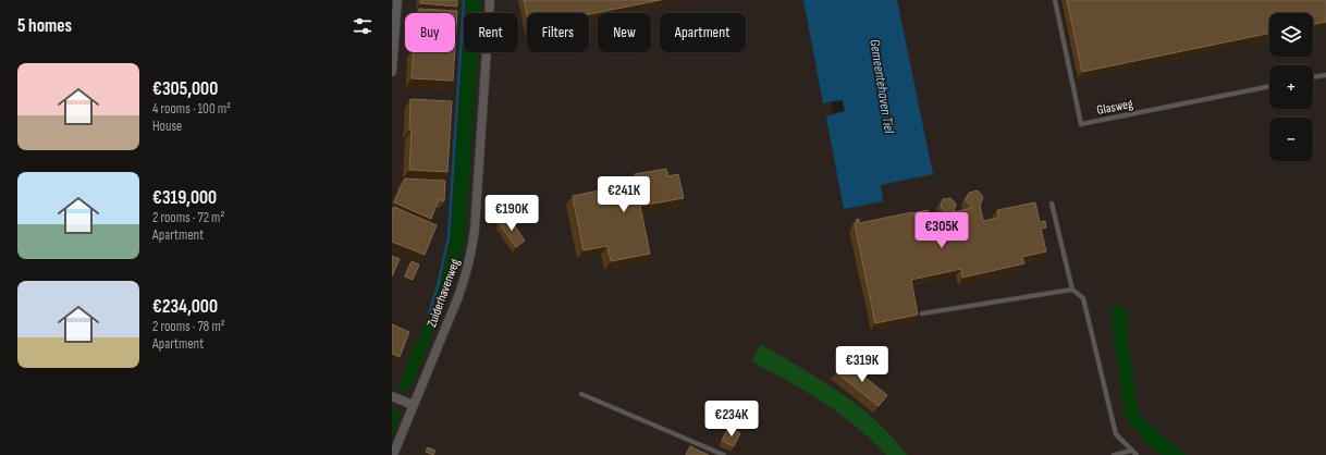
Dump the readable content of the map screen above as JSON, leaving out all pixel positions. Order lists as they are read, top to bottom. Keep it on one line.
{"streets":{"street":["Zuiderhavenweg"],"lane":["Glasweg"]},"water":["Gemeentehaven Tiel"],"page":{"heading":"5 homes","map_buttons":["+","−"],"chip":["Buy","Rent","Filters","New","Apartment"],"list":[{"name":"€305,000","note":"4 rooms · 100 m² · House"},{"name":"€319,000","note":"2 rooms · 72 m² · Apartment"},{"name":"€234,000","note":"2 rooms · 78 m² · Apartment"}],"price":["€241K","€190K","€305K","€319K","€234K"]}}
